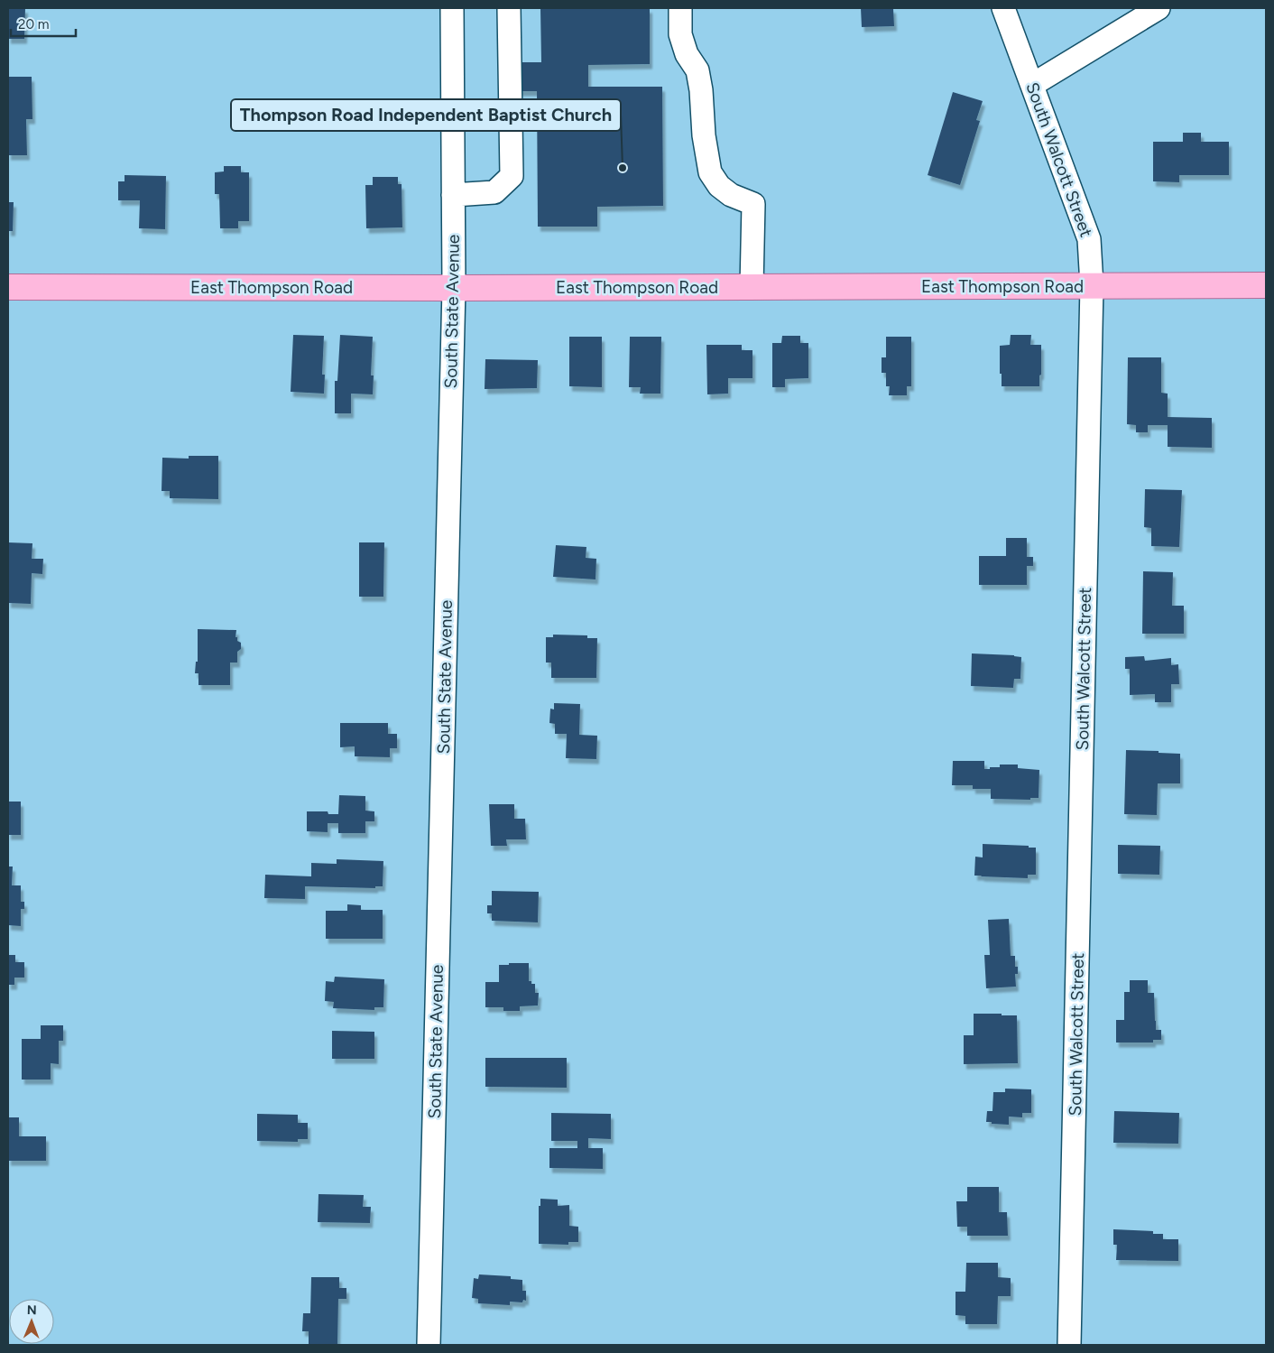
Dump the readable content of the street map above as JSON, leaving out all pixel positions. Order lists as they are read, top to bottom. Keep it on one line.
{"streets":{"main road":["East Thompson Road"],"street":["South Walcott Street","South State Avenue"]},"crossings":[["South Walcott Street","East Thompson Road"],["East Thompson Road","South State Avenue"]],"places":["Thompson Road Independent Baptist Church"],"scale_bar":"20 m","north":"top"}
